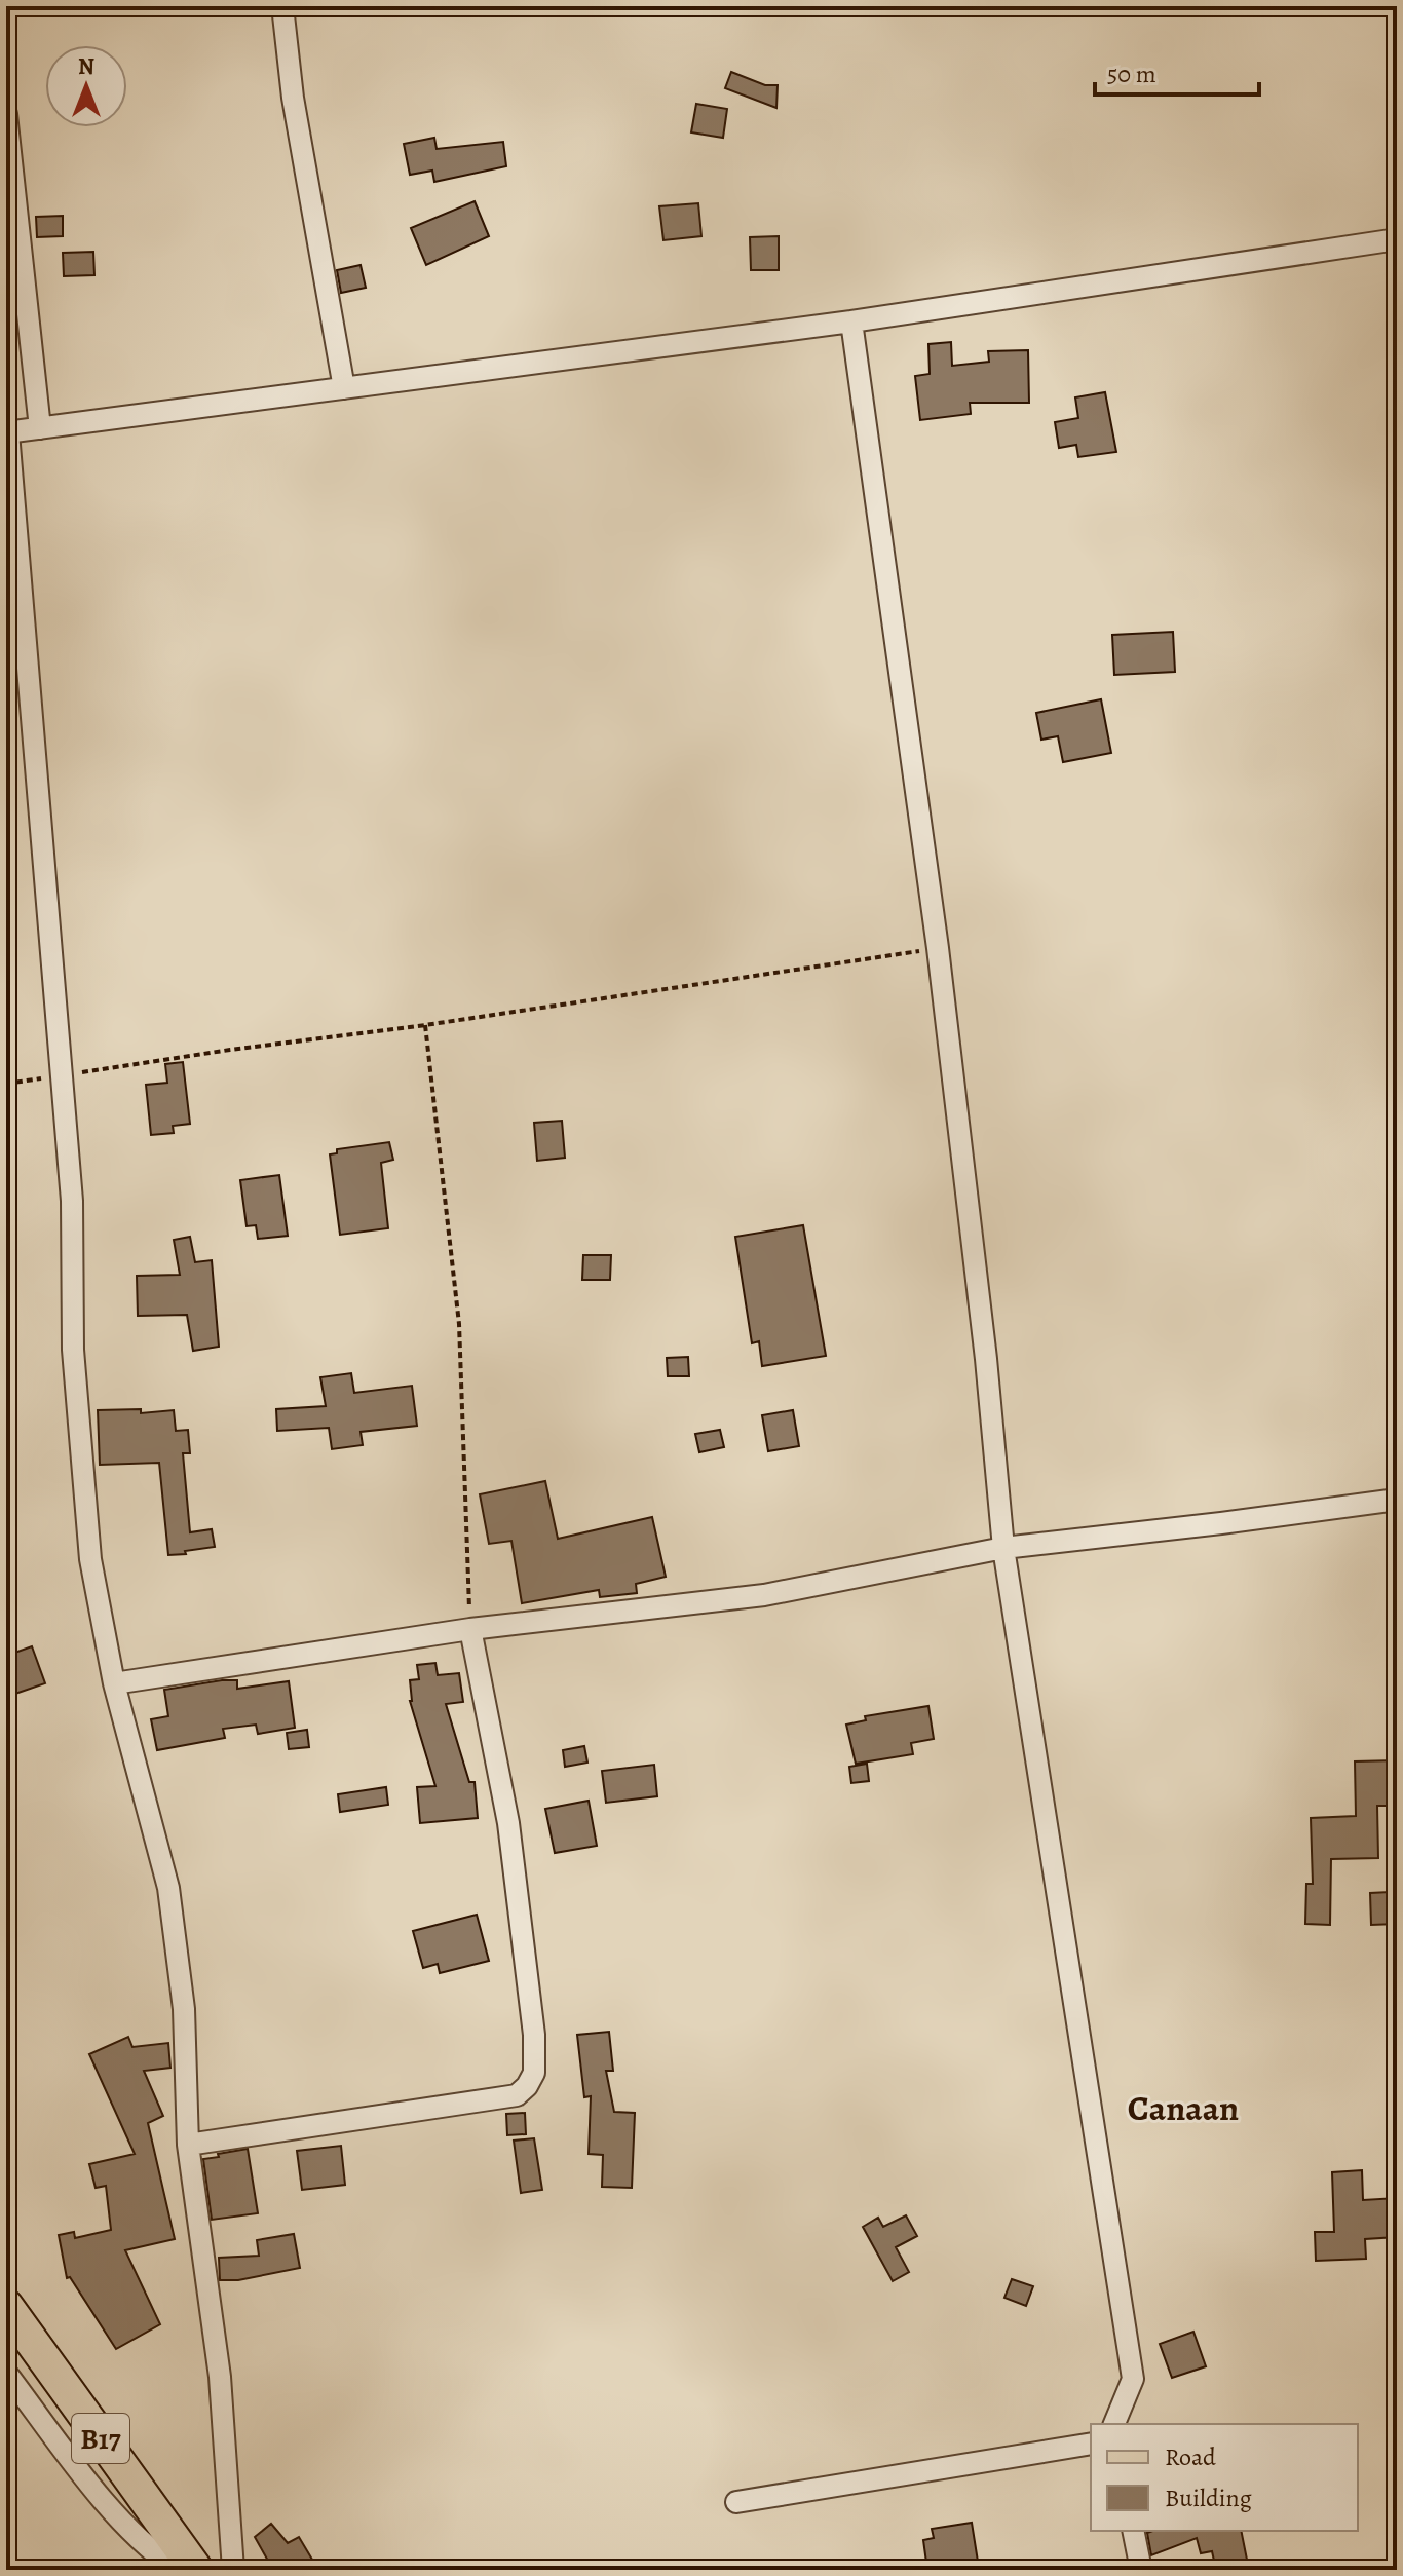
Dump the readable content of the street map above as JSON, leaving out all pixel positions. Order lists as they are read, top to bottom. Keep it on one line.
{"streets":{"main road":["B17"]},"districts":["Canaan"],"legend":["Road","Building"],"scale_bar":"50 m","north":"top"}
